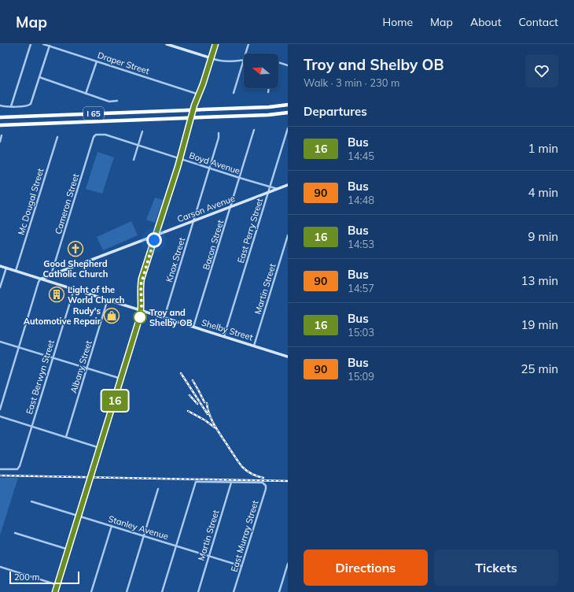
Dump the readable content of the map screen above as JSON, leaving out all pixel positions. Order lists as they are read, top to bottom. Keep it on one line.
{"streets":{"highway":["I 65"],"main road":["Carson Avenue","Shelby Street"],"street":["Draper Street","Boyd Avenue","Mc Dougal Street","Cameron Street","East Perry Street","Bacon Street","Knox Street","Martin Street","Albany Street","East Berwyn Street","Stanley Avenue","East Murray Street"]},"crossings":[["Boyd Avenue","Cameron Street"],["Boyd Avenue","Carson Avenue"],["Boyd Avenue","East Perry Street"],["Boyd Avenue","Bacon Street"],["Boyd Avenue","Knox Street"],["Mc Dougal Street","Shelby Street"],["Cameron Street","Carson Avenue"],["Carson Avenue","East Perry Street"],["Carson Avenue","Bacon Street"],["Carson Avenue","Knox Street"],["Carson Avenue","Shelby Street"],["East Perry Street","Shelby Street"],["Bacon Street","Shelby Street"],["Knox Street","Shelby Street"],["Martin Street","Shelby Street"],["Martin Street","Stanley Avenue"],["Martin Street","East Murray Street"],["Shelby Street","Albany Street"],["Shelby Street","East Berwyn Street"],["Stanley Avenue","East Murray Street"]],"places":{"church":["Good Shepherd Catholic Church"],"building":["Light of the World Church"],"shop":["Rudy's Automotive Repair"],"other":["Troy and Shelby OB"]},"lines":["bus line 16"],"scale_bar":"200 m","north":"left","page":{"header":"Map","nav":["Home","Map","About","Contact"],"on_map":"16","heading":[["Troy and Shelby OB","Walk · 3 min · 230 m"],"Departures"],"list":[{"mark":"16","name":"Bus","note":"14:45","value":"1 min"},{"mark":"90","name":"Bus","note":"14:48","value":"4 min"},{"mark":"16","name":"Bus","note":"14:53","value":"9 min"},{"mark":"90","name":"Bus","note":"14:57","value":"13 min"},{"mark":"16","name":"Bus","note":"15:03","value":"19 min"},{"mark":"90","name":"Bus","note":"15:09","value":"25 min"}],"buttons":["Directions","Tickets"],"scale":"200 m"}}
